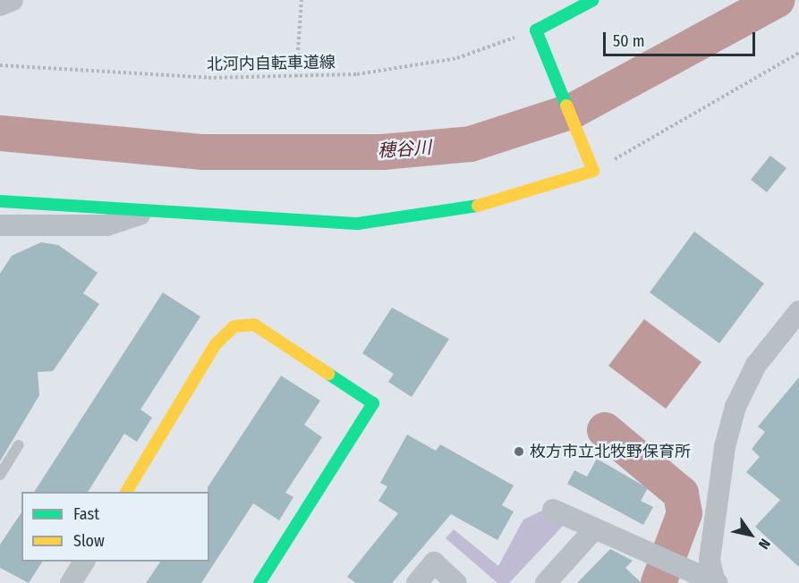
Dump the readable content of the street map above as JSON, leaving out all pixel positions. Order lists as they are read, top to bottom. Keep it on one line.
{"streets":{"path":["北河内自転車道線"]},"water":["穂谷川"],"places":["枚方市立北牧野保育所"],"legend":["Fast","Slow"],"scale_bar":"50 m","north":"bottom right"}
